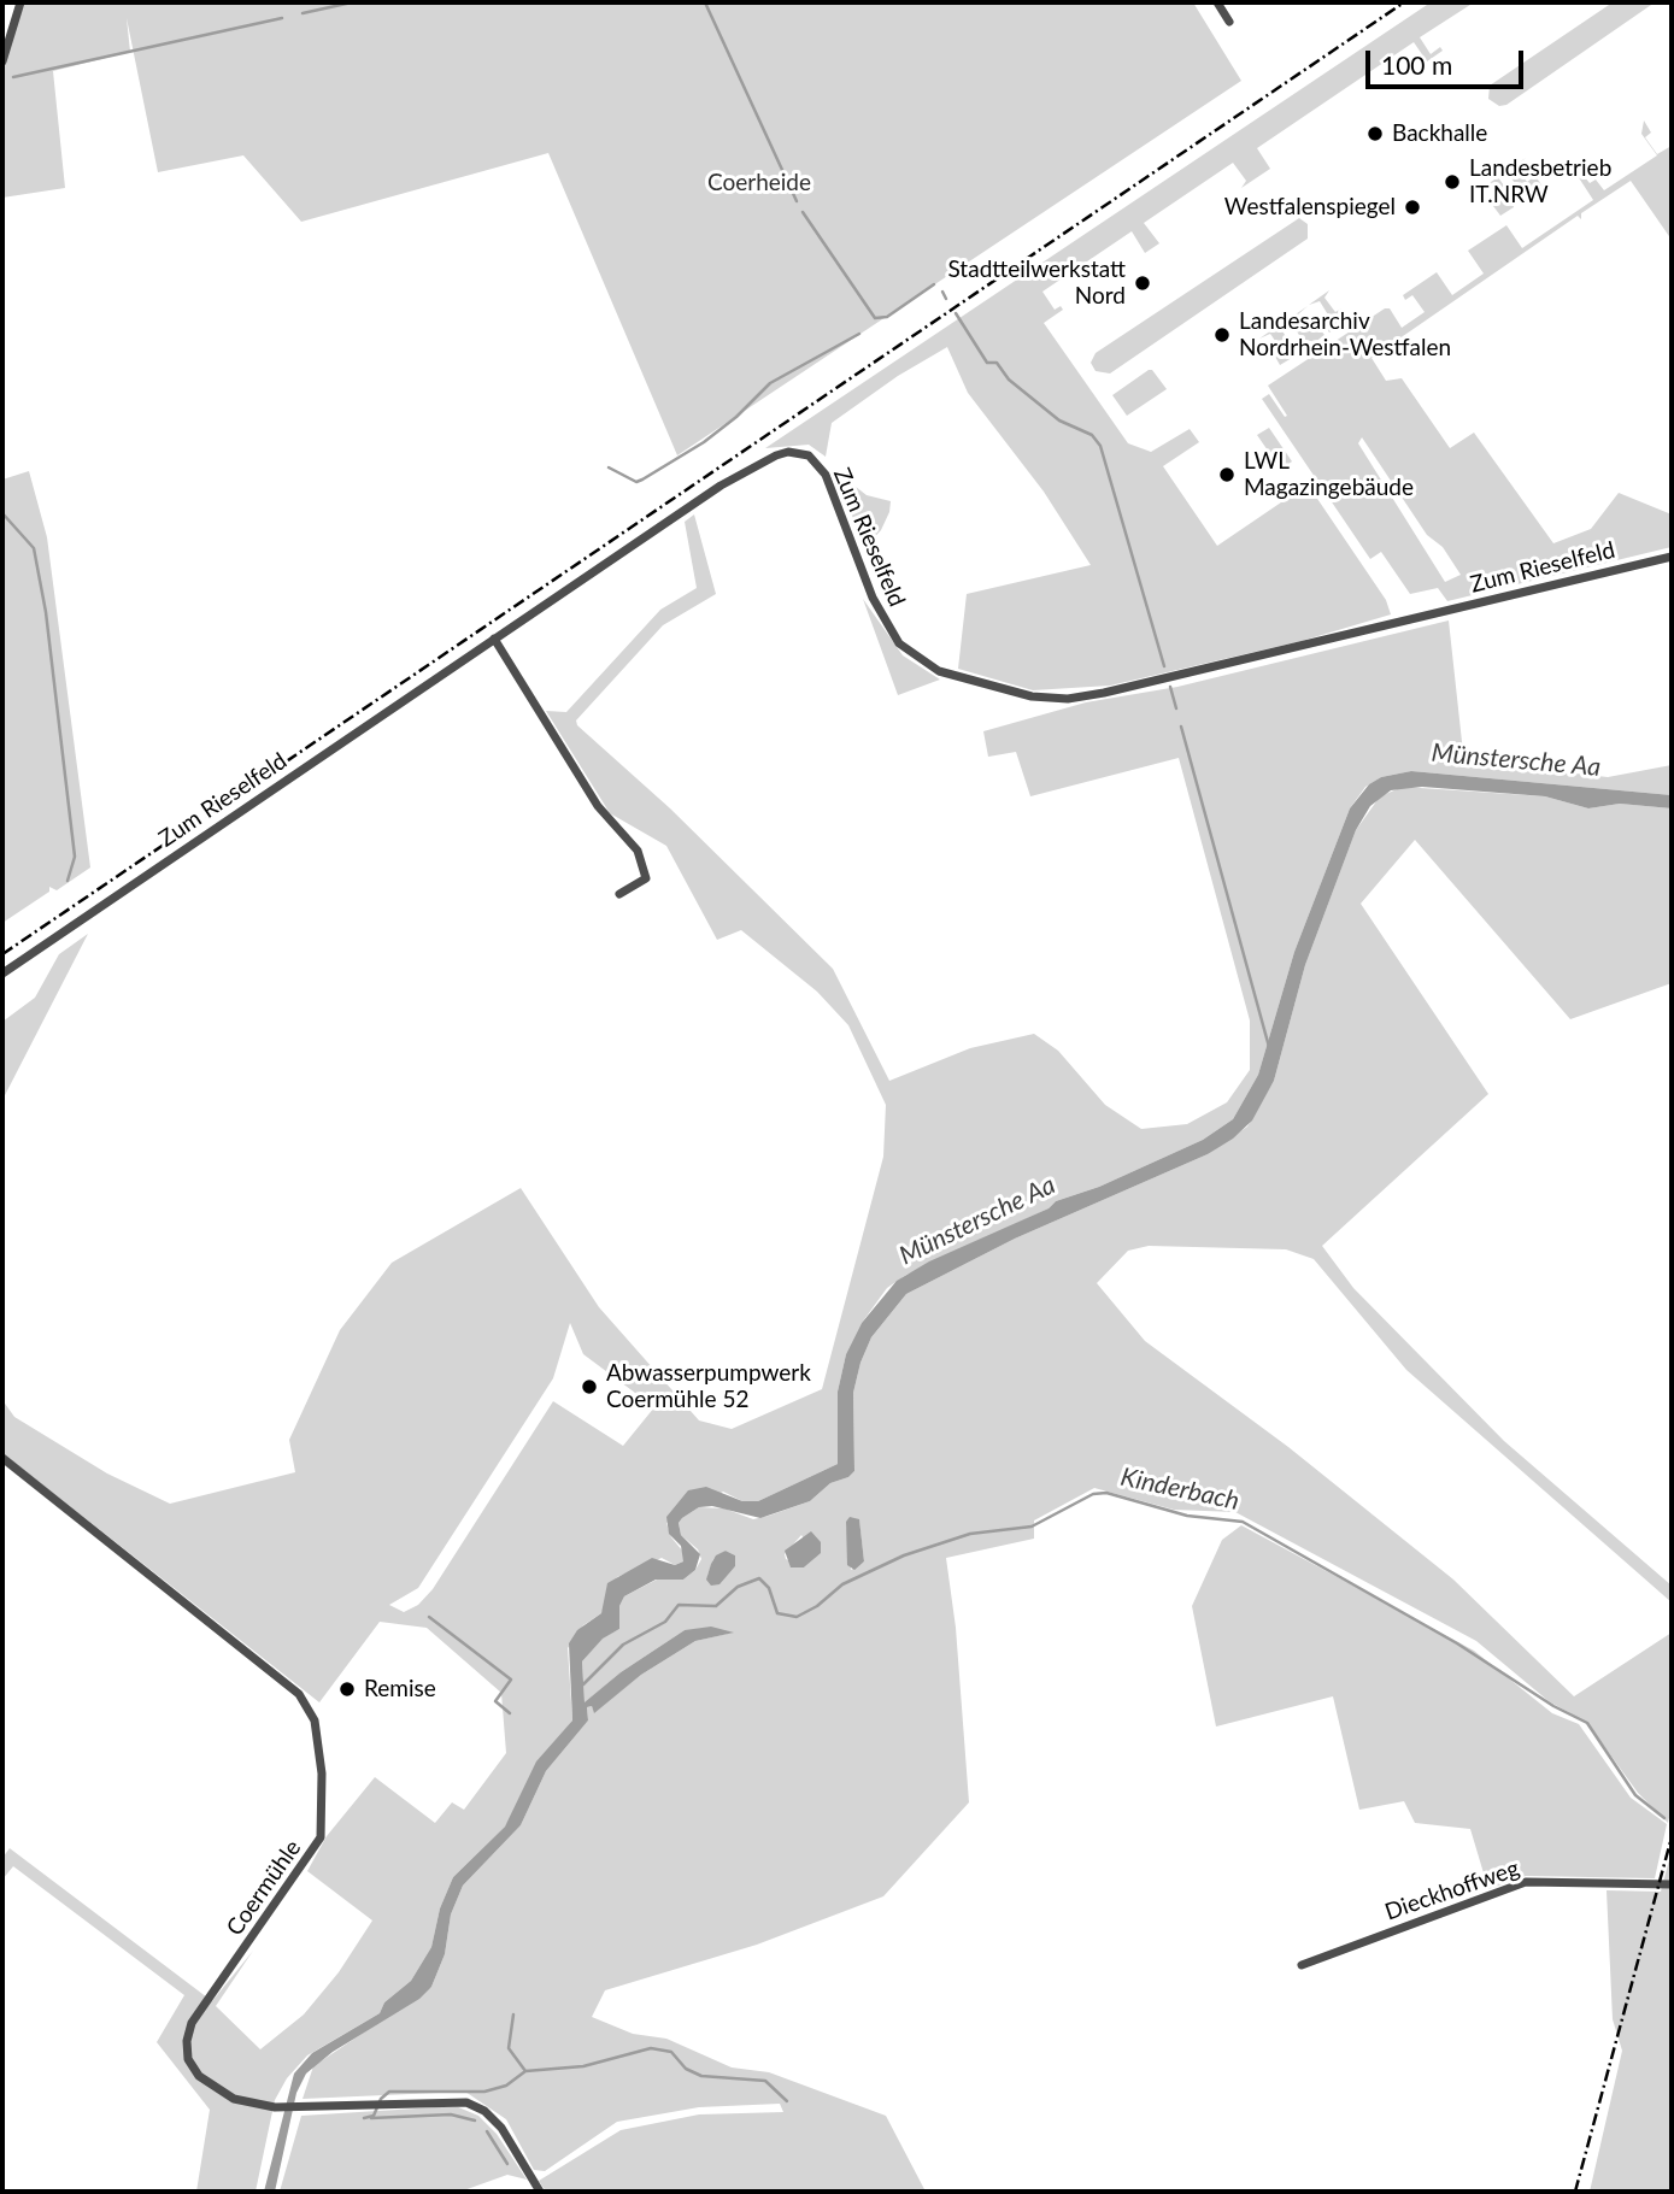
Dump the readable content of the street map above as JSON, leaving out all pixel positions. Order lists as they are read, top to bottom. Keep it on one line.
{"streets":{"street":["Zum Rieselfeld","Coermühle","Dieckhoffweg"]},"water":["Münstersche Aa","Kinderbach"],"parks":["Coerheide"],"places":["Backhalle","Landesbetrieb IT.NRW","Westfalenspiegel","Stadtteilwerkstatt Nord","Landesarchiv Nordrhein-Westfalen","LWL Magazingebäude","Abwasserpumpwerk Coermühle 52","Remise"],"scale_bar":"100 m"}
